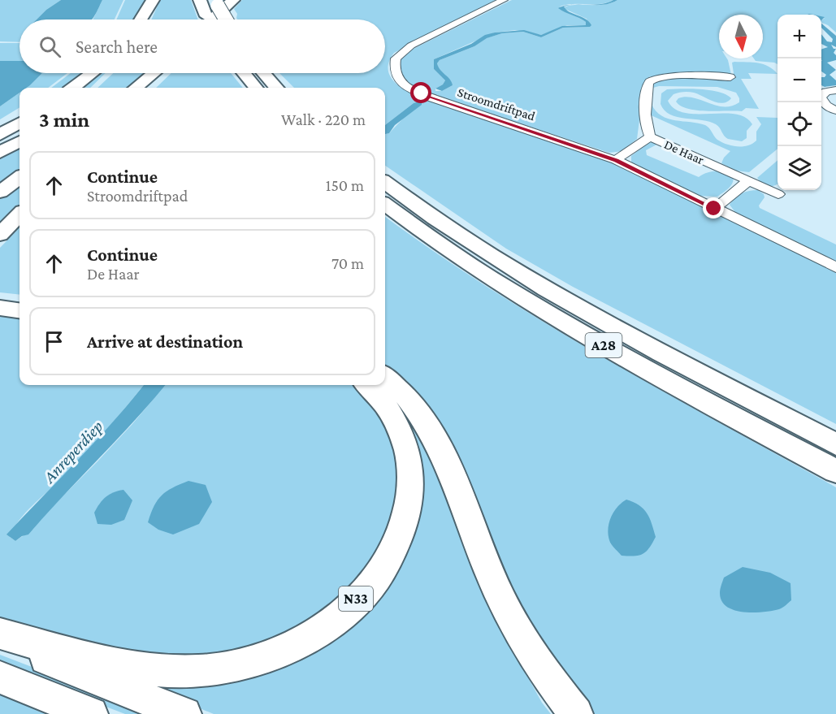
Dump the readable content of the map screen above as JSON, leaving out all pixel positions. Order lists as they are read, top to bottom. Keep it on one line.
{"streets":{"highway":["A28","N33"],"street":["Stroomdriftpad","De Haar"]},"crossings":[["Stroomdriftpad","De Haar"]],"water":["Anreperdiep"],"north":"bottom","page":{"map_buttons":["+","−"],"search":"Search here","heading":["3 min","Walk · 220 m"],"list":[["Continue","Stroomdriftpad","150 m"],["Continue","De Haar","70 m"],"Arrive at destination"]}}
